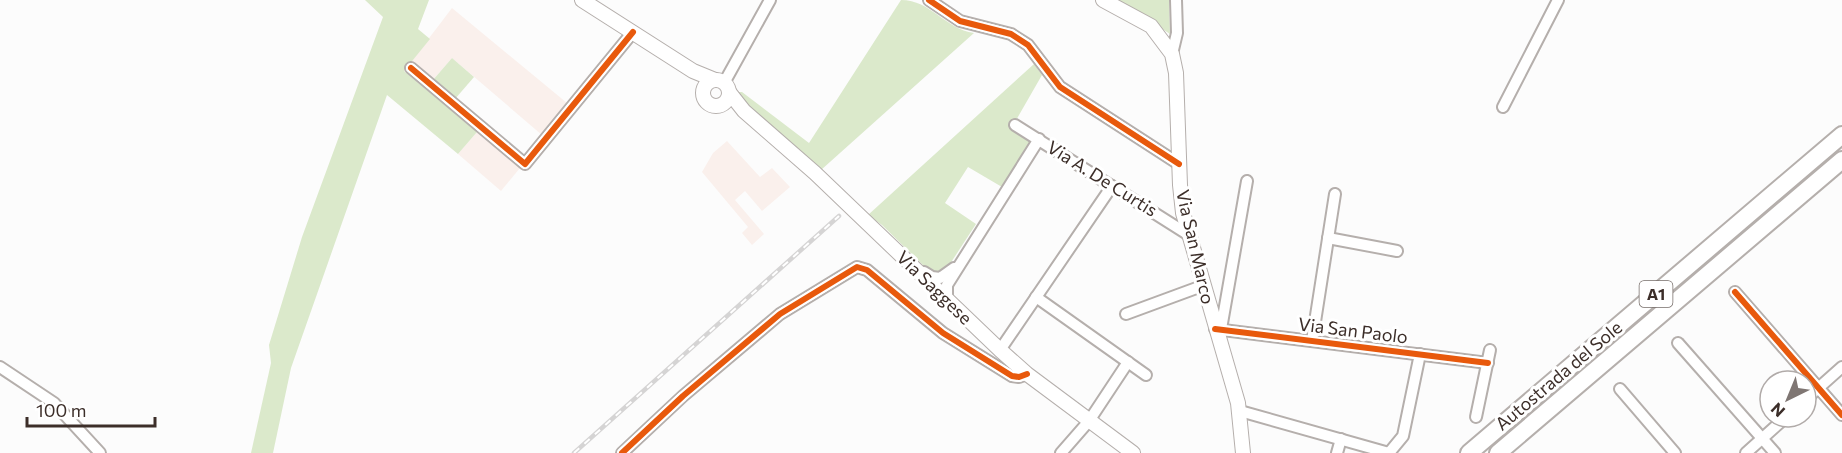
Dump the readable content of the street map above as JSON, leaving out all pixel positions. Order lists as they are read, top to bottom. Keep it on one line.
{"streets":{"highway":["A1","Autostrada del Sole"],"main road":["Via San Marco","Via Saggese"],"street":["Via A. De Curtis","Via San Paolo"]},"crossings":[["Via A. De Curtis","Via San Marco"],["Via San Marco","Via San Paolo"]],"scale_bar":"100 m","north":"bottom left"}
